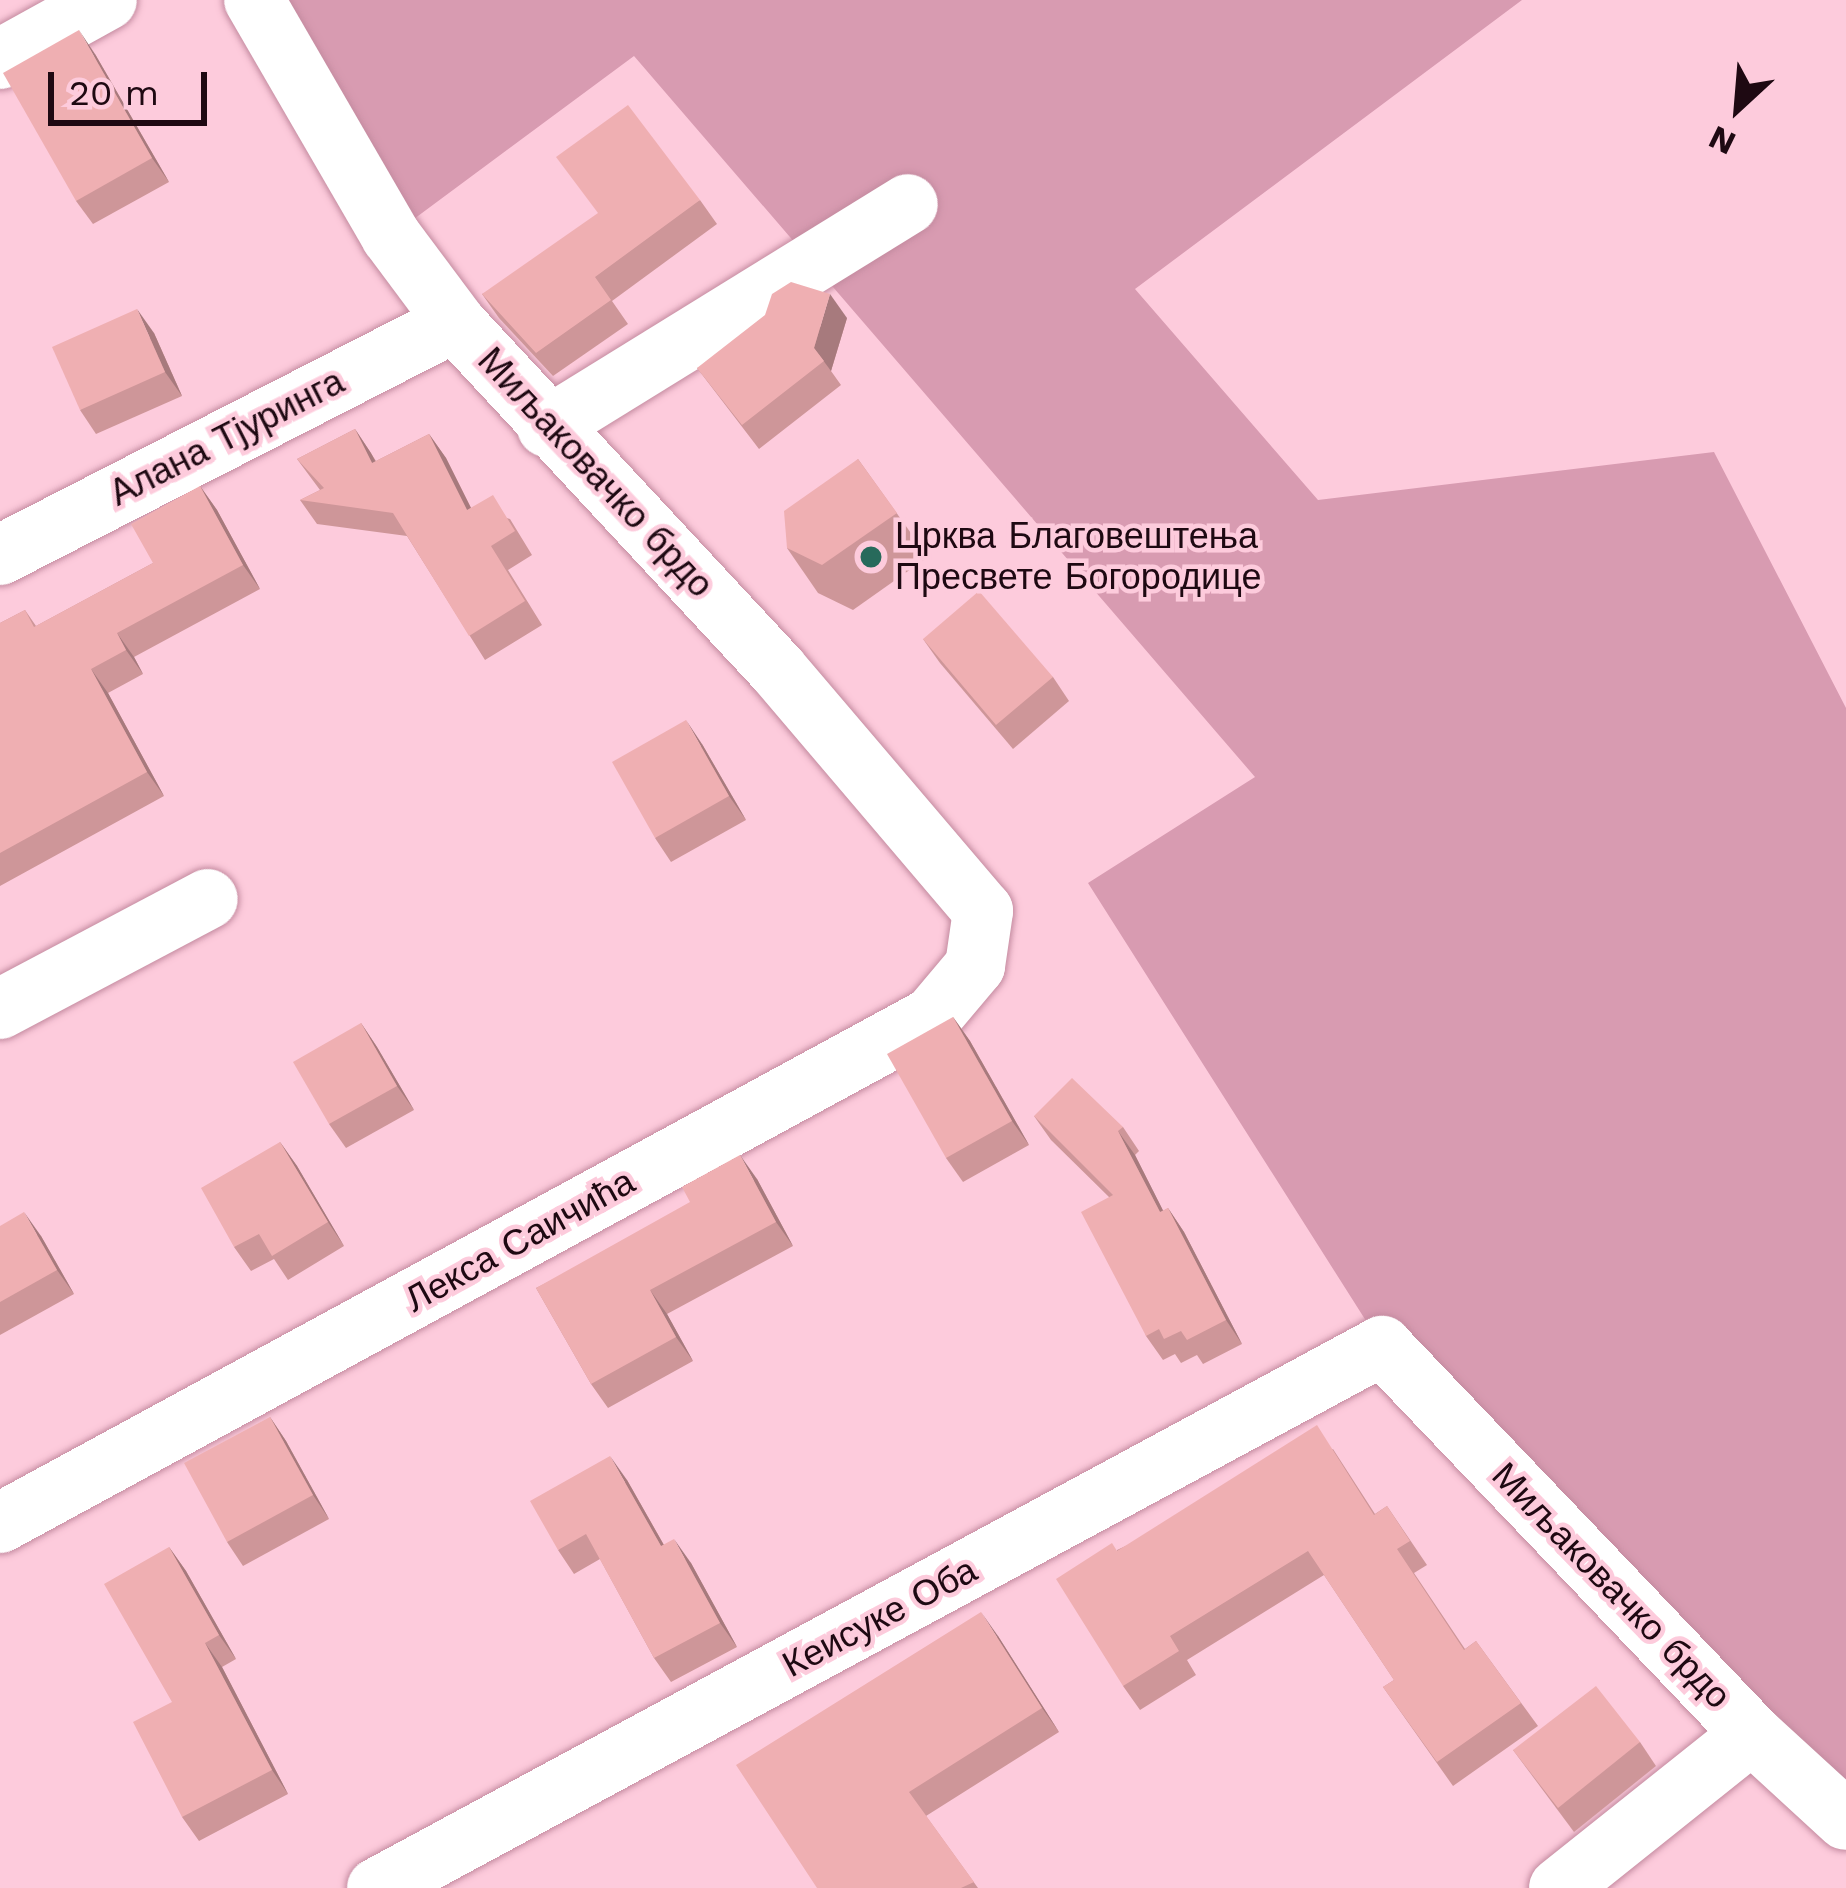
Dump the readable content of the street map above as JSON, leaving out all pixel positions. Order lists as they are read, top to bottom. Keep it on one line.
{"streets":{"street":["Алана Тјуринга","Миљаковачко брдо","Лекса Саичића","Кеисуке Оба"]},"crossings":[["Алана Тјуринга","Миљаковачко брдо"],["Миљаковачко брдо","Лекса Саичића"],["Миљаковачко брдо","Кеисуке Оба"]],"places":["Црква Благовештења Пресвете Богородице"],"scale_bar":"20 m","north":"bottom left"}
